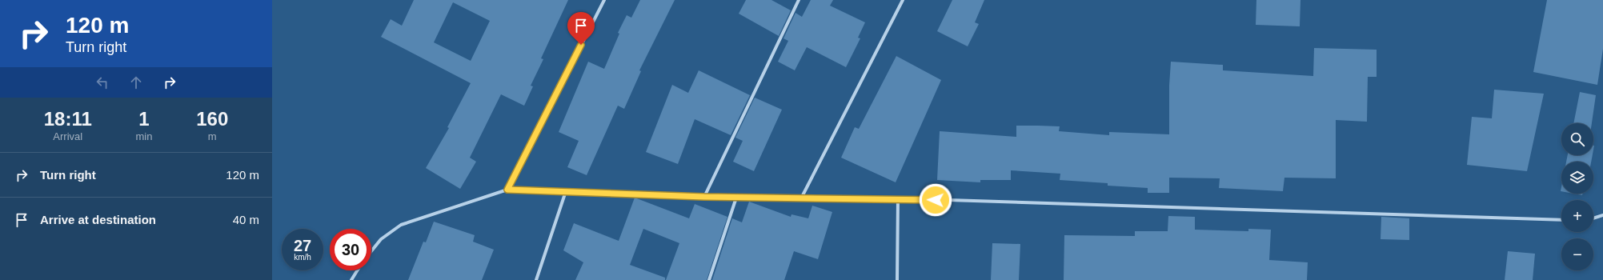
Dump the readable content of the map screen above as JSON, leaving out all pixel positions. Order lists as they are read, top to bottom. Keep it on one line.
{"page":{"turn":["120 m","Turn right"],"eta":["18:11","Arrival","1","min","160","m"],"map_buttons":["+","−"],"list":[{"name":"Turn right","value":"120 m"},{"name":"Arrive at destination","value":"40 m"}],"speed":"27 km/h","limit":"30"}}
